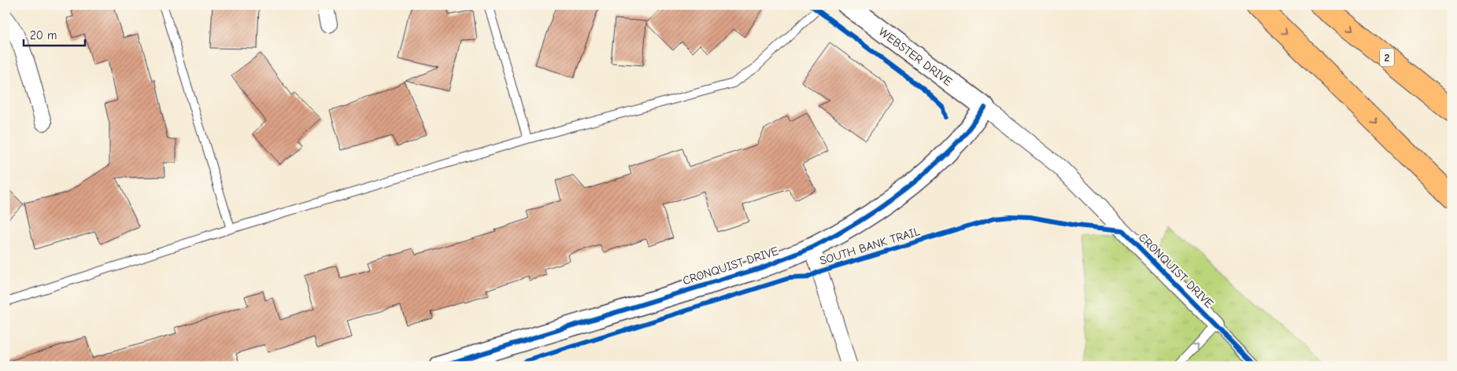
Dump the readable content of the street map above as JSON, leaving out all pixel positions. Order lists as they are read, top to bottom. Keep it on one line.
{"streets":{"highway":["2"],"street":["WEBSTER DRIVE","CRONQUIST DRIVE"],"cycle path":["SOUTH BANK TRAIL"]},"crossings":[["WEBSTER DRIVE","CRONQUIST DRIVE"]],"scale_bar":"20 m"}
